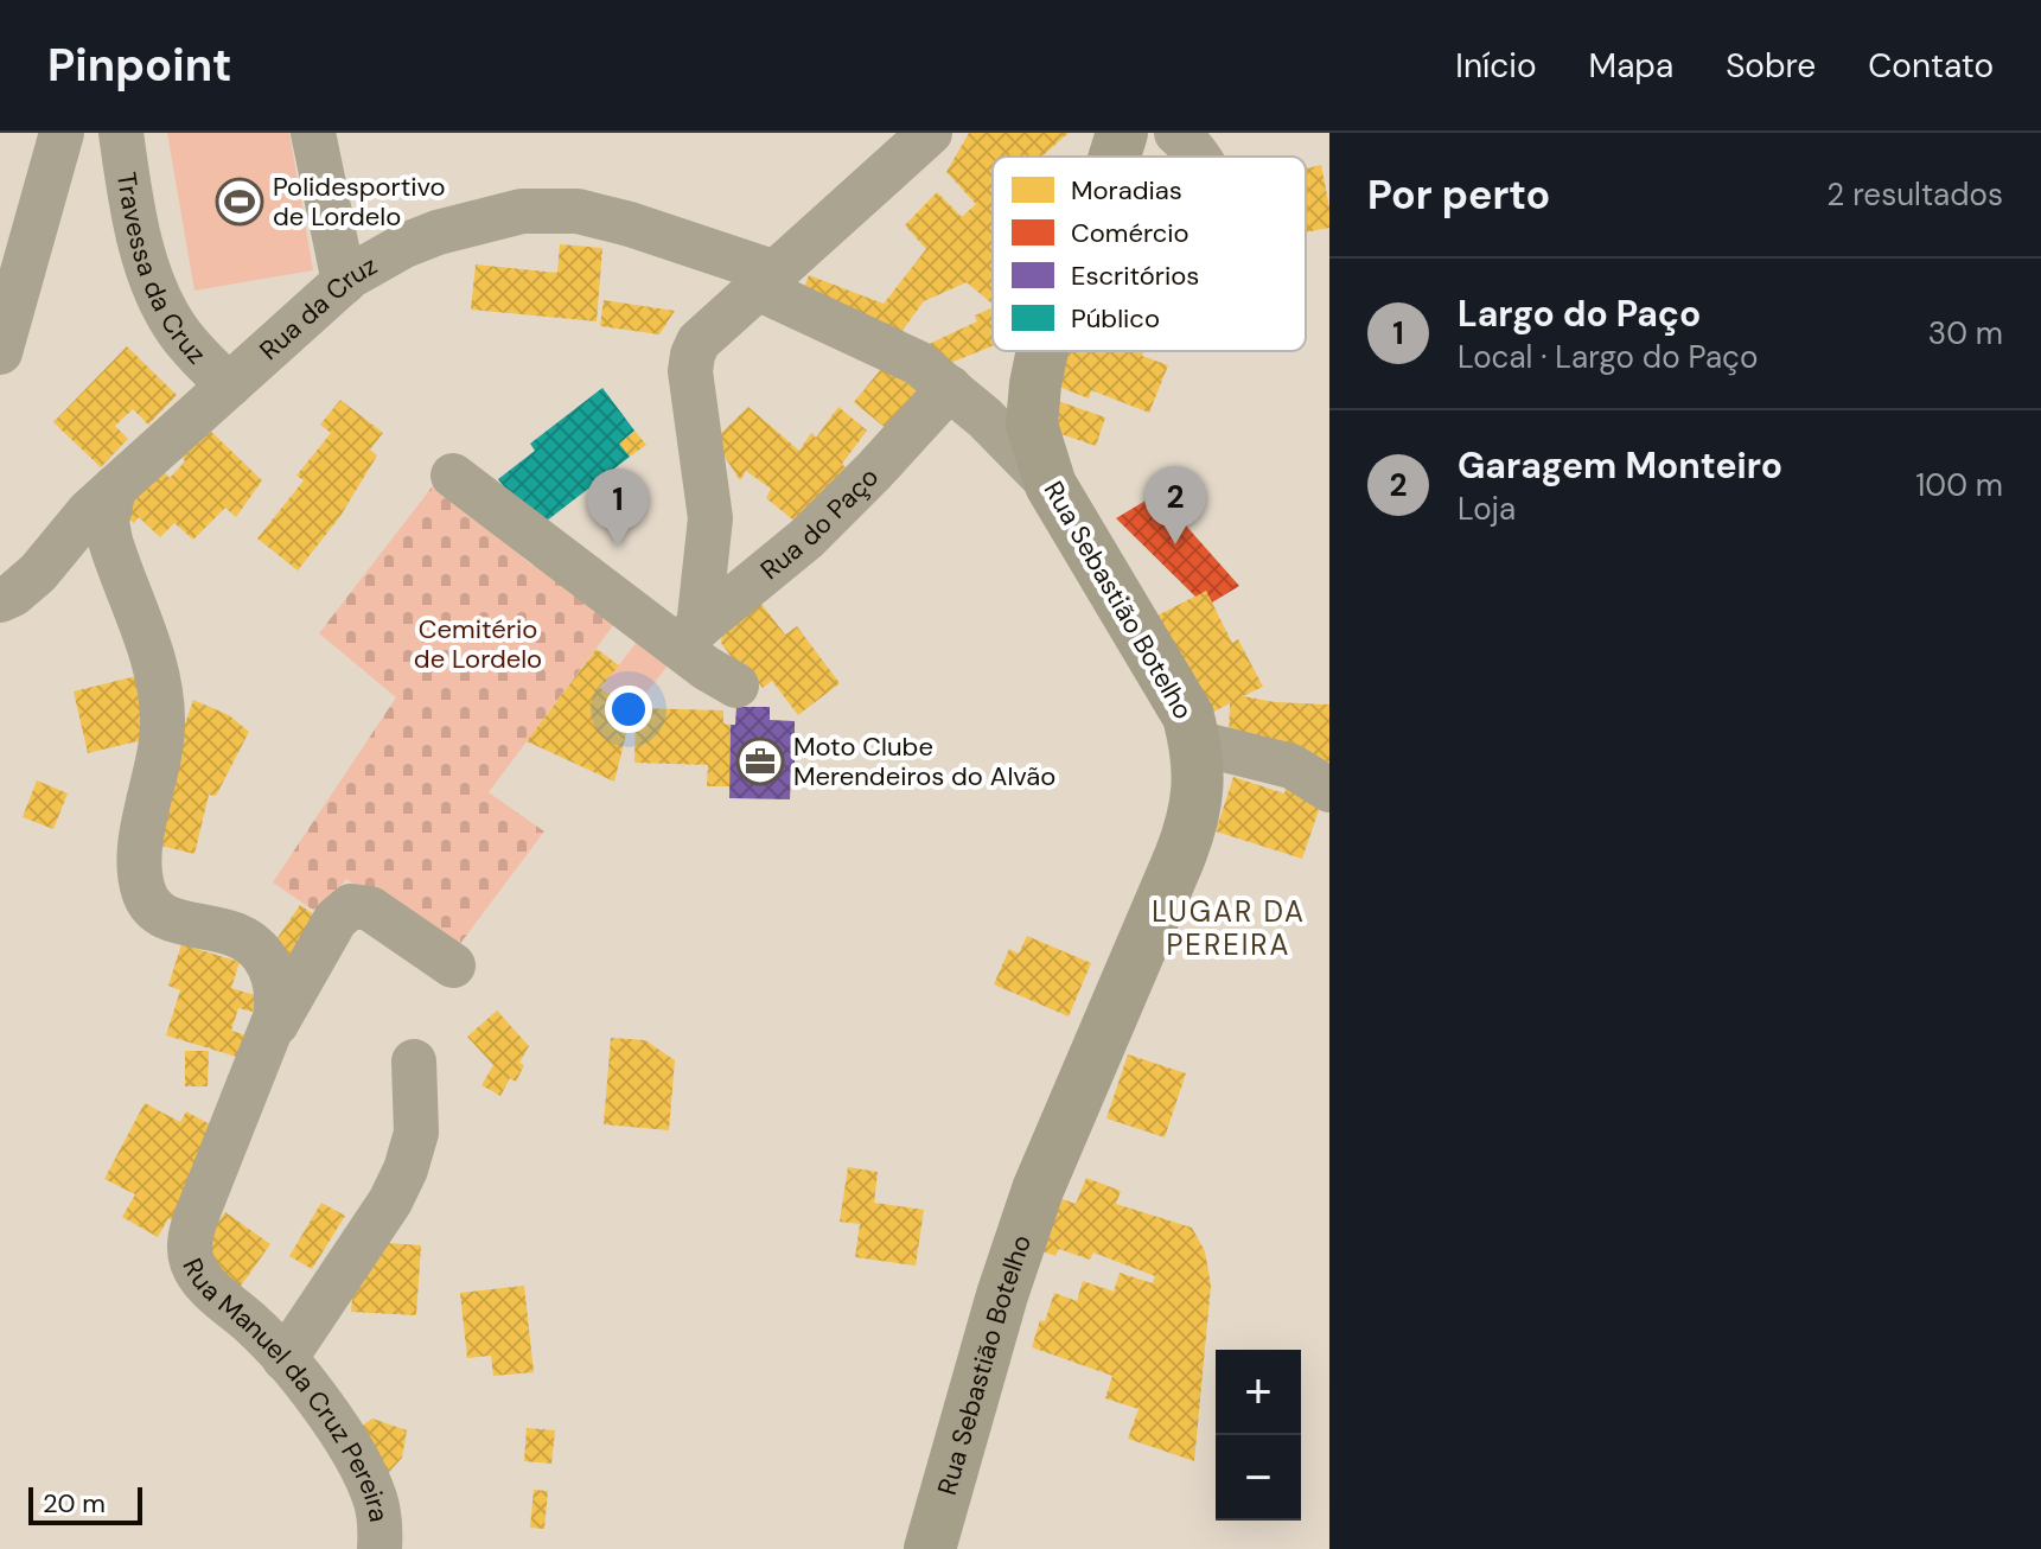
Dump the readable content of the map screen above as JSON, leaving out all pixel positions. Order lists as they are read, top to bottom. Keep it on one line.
{"streets":{"main road":["Rua Sebastião Botelho"],"street":["Travessa da Cruz","Rua da Cruz","Rua do Paço","Rua Manuel da Cruz Pereira"]},"crossings":[["Travessa da Cruz","Rua da Cruz"],["Rua da Cruz","Rua do Paço"],["Rua da Cruz","Rua Sebastião Botelho"],["Rua da Cruz","Rua Manuel da Cruz Pereira"]],"districts":["LUGAR DA PEREIRA"],"parks":["Cemitério de Lordelo"],"places":{"sports":["Polidesportivo de Lordelo"],"office":["Moto Clube Merendeiros do Alvão"]},"legend":["Moradias","Comércio","Escritórios","Público"],"scale_bar":"20 m","page":{"header":"Pinpoint","nav":["Início","Mapa","Sobre","Contato"],"heading":["Por perto","2 resultados"],"list":[{"mark":"1","name":"Largo do Paço","note":"Local · Largo do Paço","value":"30 m"},{"mark":"2","name":"Garagem Monteiro","note":"Loja","value":"100 m"}],"pins":["2","1"],"map_buttons":["+","−"],"scale":"20 m"}}
